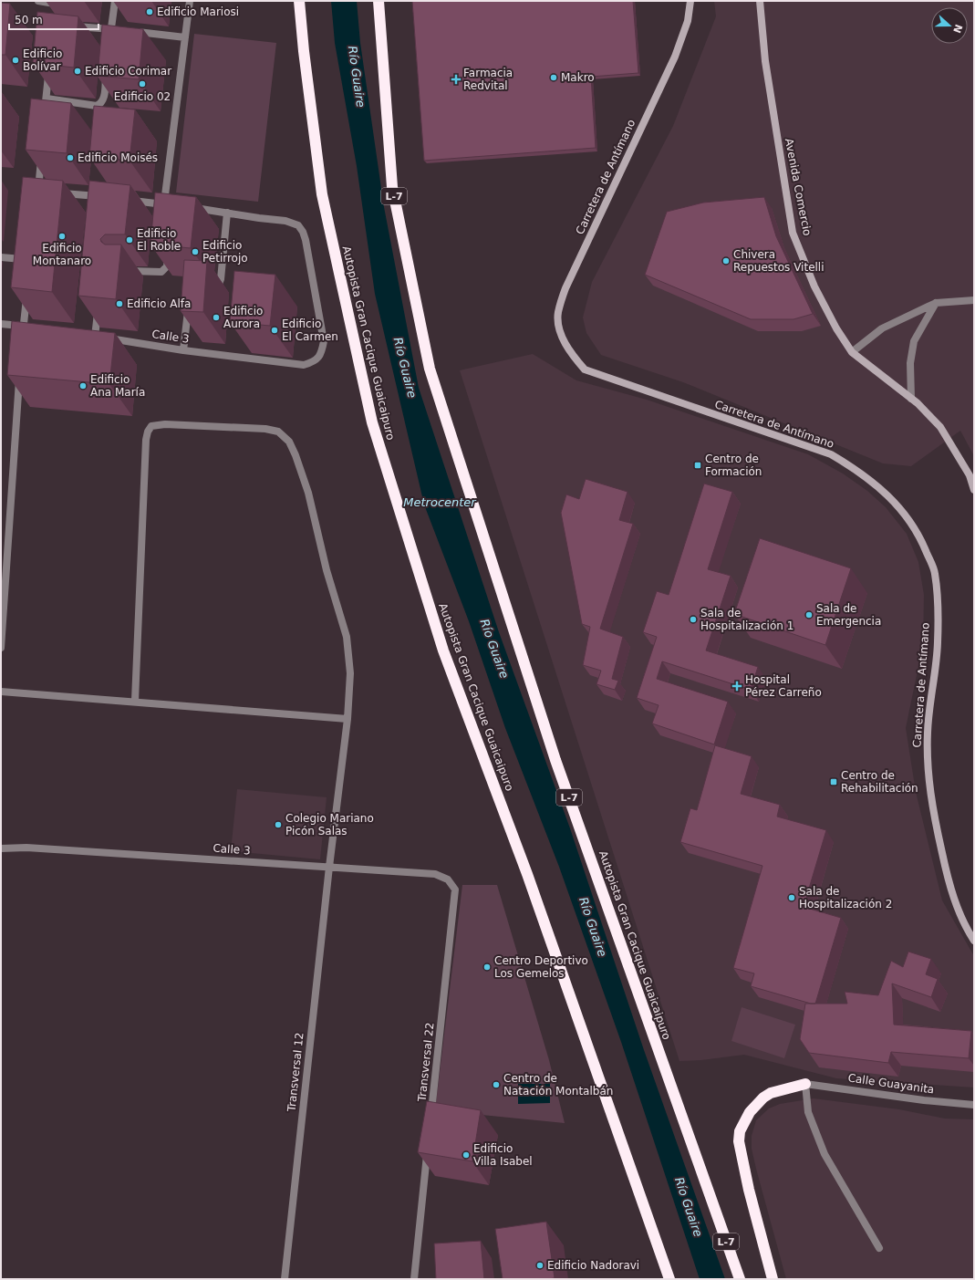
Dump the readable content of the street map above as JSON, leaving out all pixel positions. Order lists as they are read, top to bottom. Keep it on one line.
{"streets":{"highway":["L-7","Autopista Gran Cacique Guaicaipuro"],"main road":["Carretera de Antímano","Avenida Comercio"],"street":["Calle 3","Transversal 22","Transversal 12","Calle Guayanita"]},"crossings":[["Calle 3","Transversal 22"],["Calle 3","Transversal 12"]],"water":["Río Guaire","Metrocenter"],"places":{"other":["Edificio Mariosi","Edificio Bolívar","Edificio Corimar","Makro","Edificio 02","Edificio Moisés","Edificio Montanaro","Edificio El Roble","Edificio Petirrojo","Chivera Repuestos Vitelli","Edificio Alfa","Edificio Aurora","Edificio El Carmen","Edificio Ana María","Sala de Emergencia","Sala de Hospitalización 1","Colegio Mariano Picón Salas","Sala de Hospitalización 2","Centro Deportivo Los Gemelos","Centro de Natación Montalbán","Edificio Villa Isabel","Edificio Nadoravi"],"health":["Farmacia Redvital","Hospital Pérez Carreño"],"transit":["Centro de Formación","Centro de Rehabilitación"]},"scale_bar":"50 m","north":"right"}
